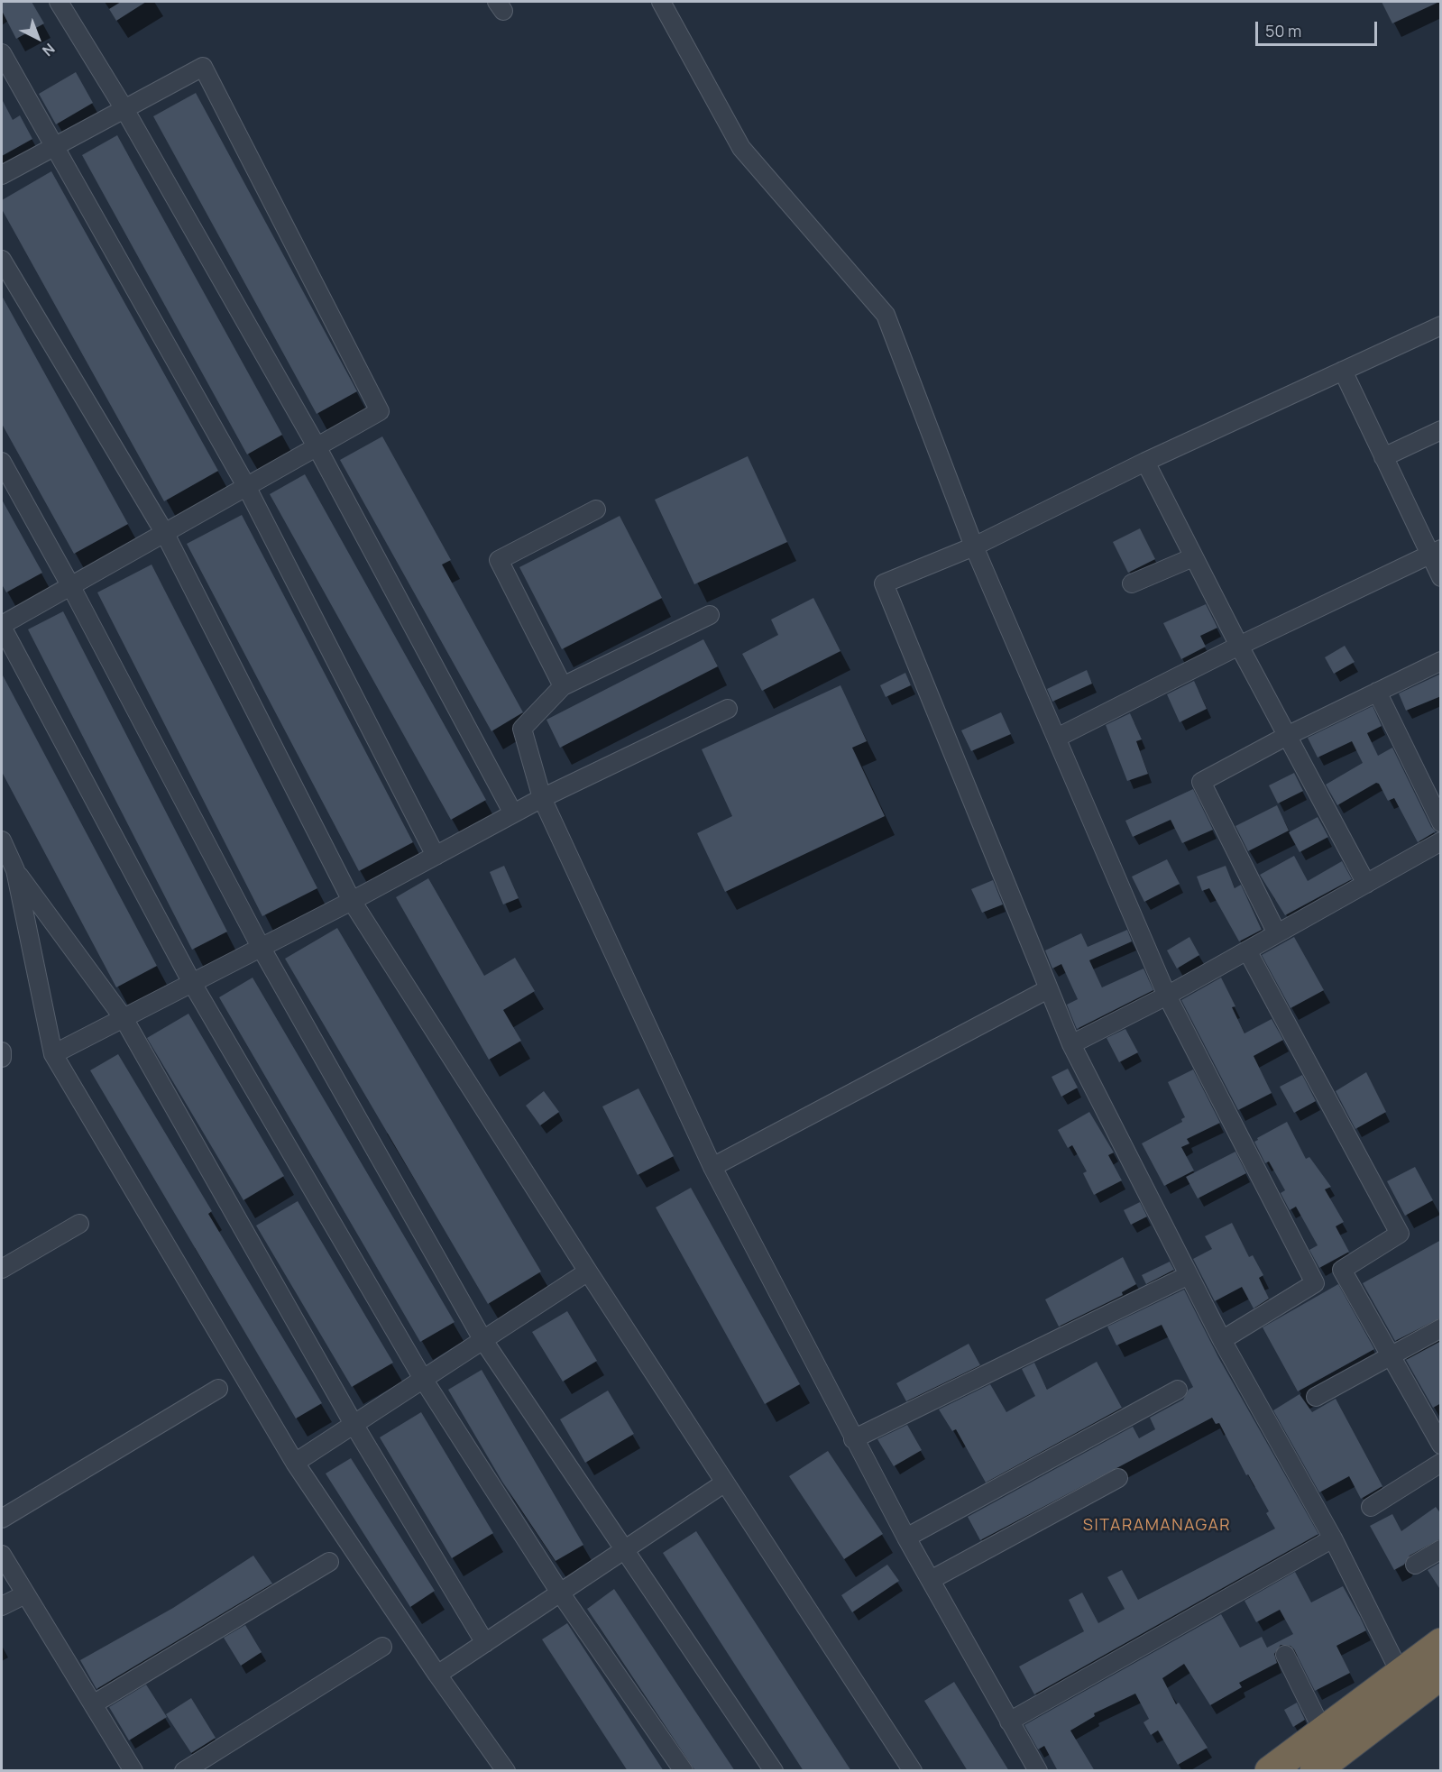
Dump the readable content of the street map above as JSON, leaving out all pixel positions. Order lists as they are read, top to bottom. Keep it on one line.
{"districts":["SITARAMANAGAR"],"scale_bar":"50 m","north":"bottom right"}
